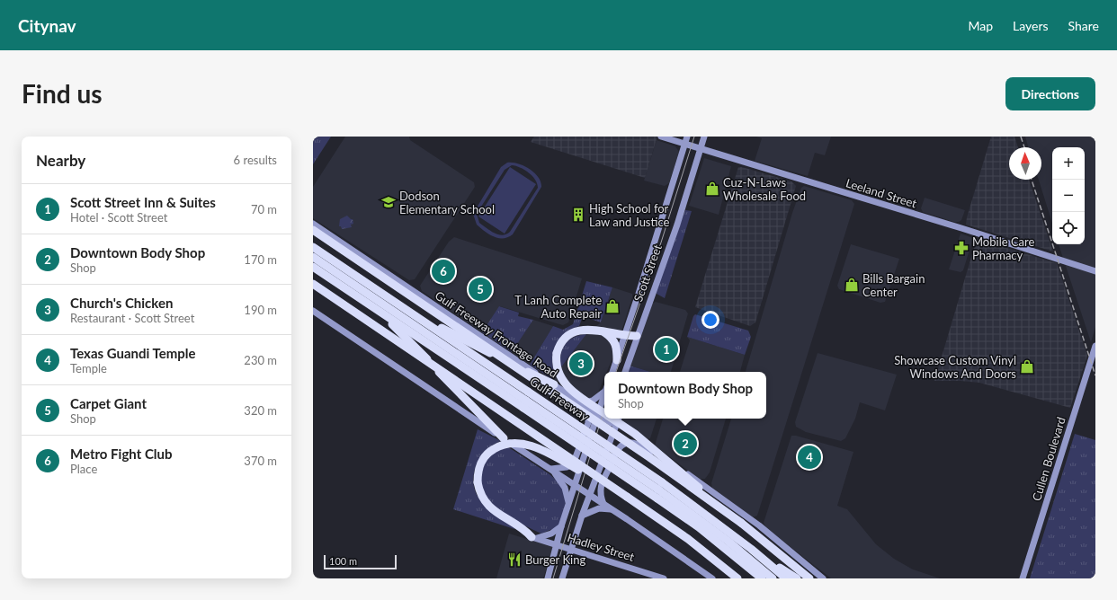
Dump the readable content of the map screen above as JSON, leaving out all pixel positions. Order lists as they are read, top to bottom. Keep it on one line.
{"streets":{"highway":["Gulf Freeway"],"main road":["Leeland Street","Scott Street","Gulf Freeway Frontage Road","Cullen Boulevard","Hadley Street"]},"crossings":[["Leeland Street","Scott Street"]],"places":{"shop":["Cuz-N-Laws Wholesale Food","Bills Bargain Center","T Lanh Complete Auto Repair","Showcase Custom Vinyl Windows And Doors"],"school or university":["Dodson Elementary School"],"building":["High School for Law and Justice"],"pharmacy":["Mobile Care Pharmacy"],"restaurant":["Burger King"]},"scale_bar":"100 m","north":"top","page":{"header":"Citynav","nav":["Map","Layers","Share"],"buttons":"Directions","title":"Find us","heading":["Nearby","6 results"],"map_buttons":["+","−"],"list":[{"mark":"1","name":"Scott Street Inn & Suites","note":"Hotel · Scott Street","value":"70 m"},{"mark":"2","name":"Downtown Body Shop","note":"Shop","value":"170 m"},{"mark":"3","name":"Church's Chicken","note":"Restaurant · Scott Street","value":"190 m"},{"mark":"4","name":"Texas Guandi Temple","note":"Temple","value":"230 m"},{"mark":"5","name":"Carpet Giant","note":"Shop","value":"320 m"},{"mark":"6","name":"Metro Fight Club","note":"Place","value":"370 m"}],"pins":["6","5","1","3","2","4"],"popup":["Downtown Body Shop","Shop"],"scale":"100 m"}}
